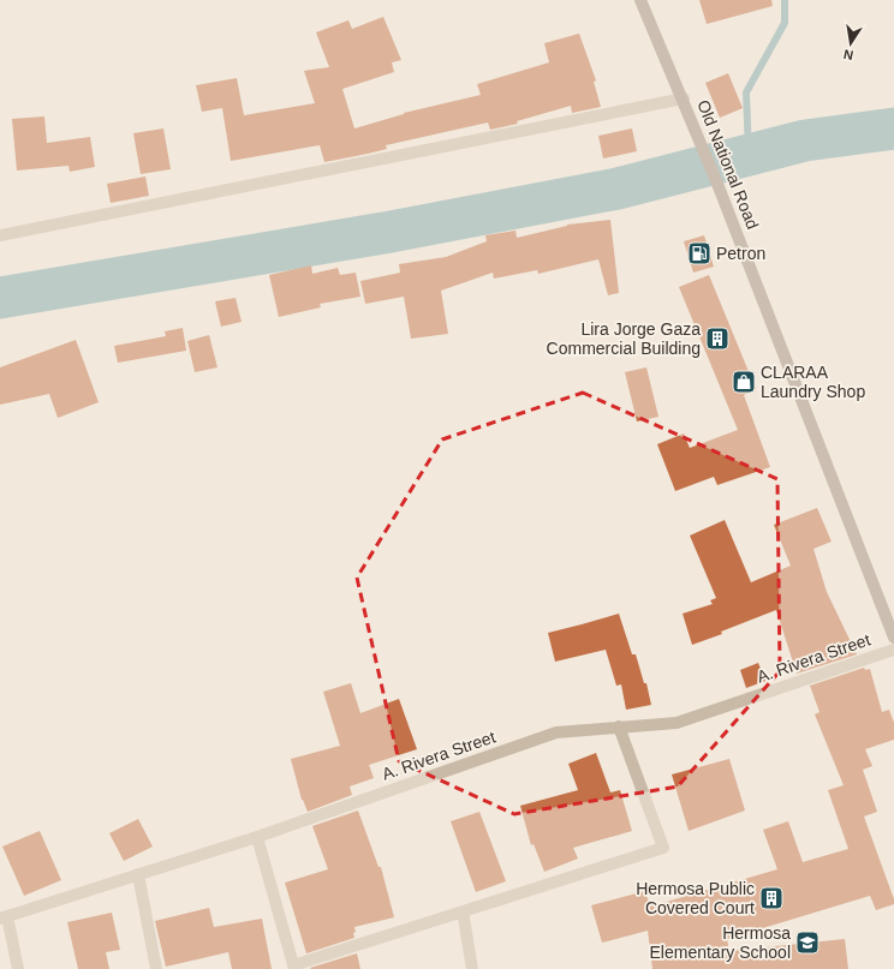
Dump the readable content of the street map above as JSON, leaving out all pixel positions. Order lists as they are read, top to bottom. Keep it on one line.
{"streets":{"main road":["Old National Road"],"street":["A. Rivera Street"]},"places":{"fuel station":["Petron"],"building":["Lira Jorge Gaza Commercial Building","Hermosa Public Covered Court"],"shop":["CLARAA Laundry Shop"],"school or university":["Hermosa Elementary School"]},"north":"bottom"}
